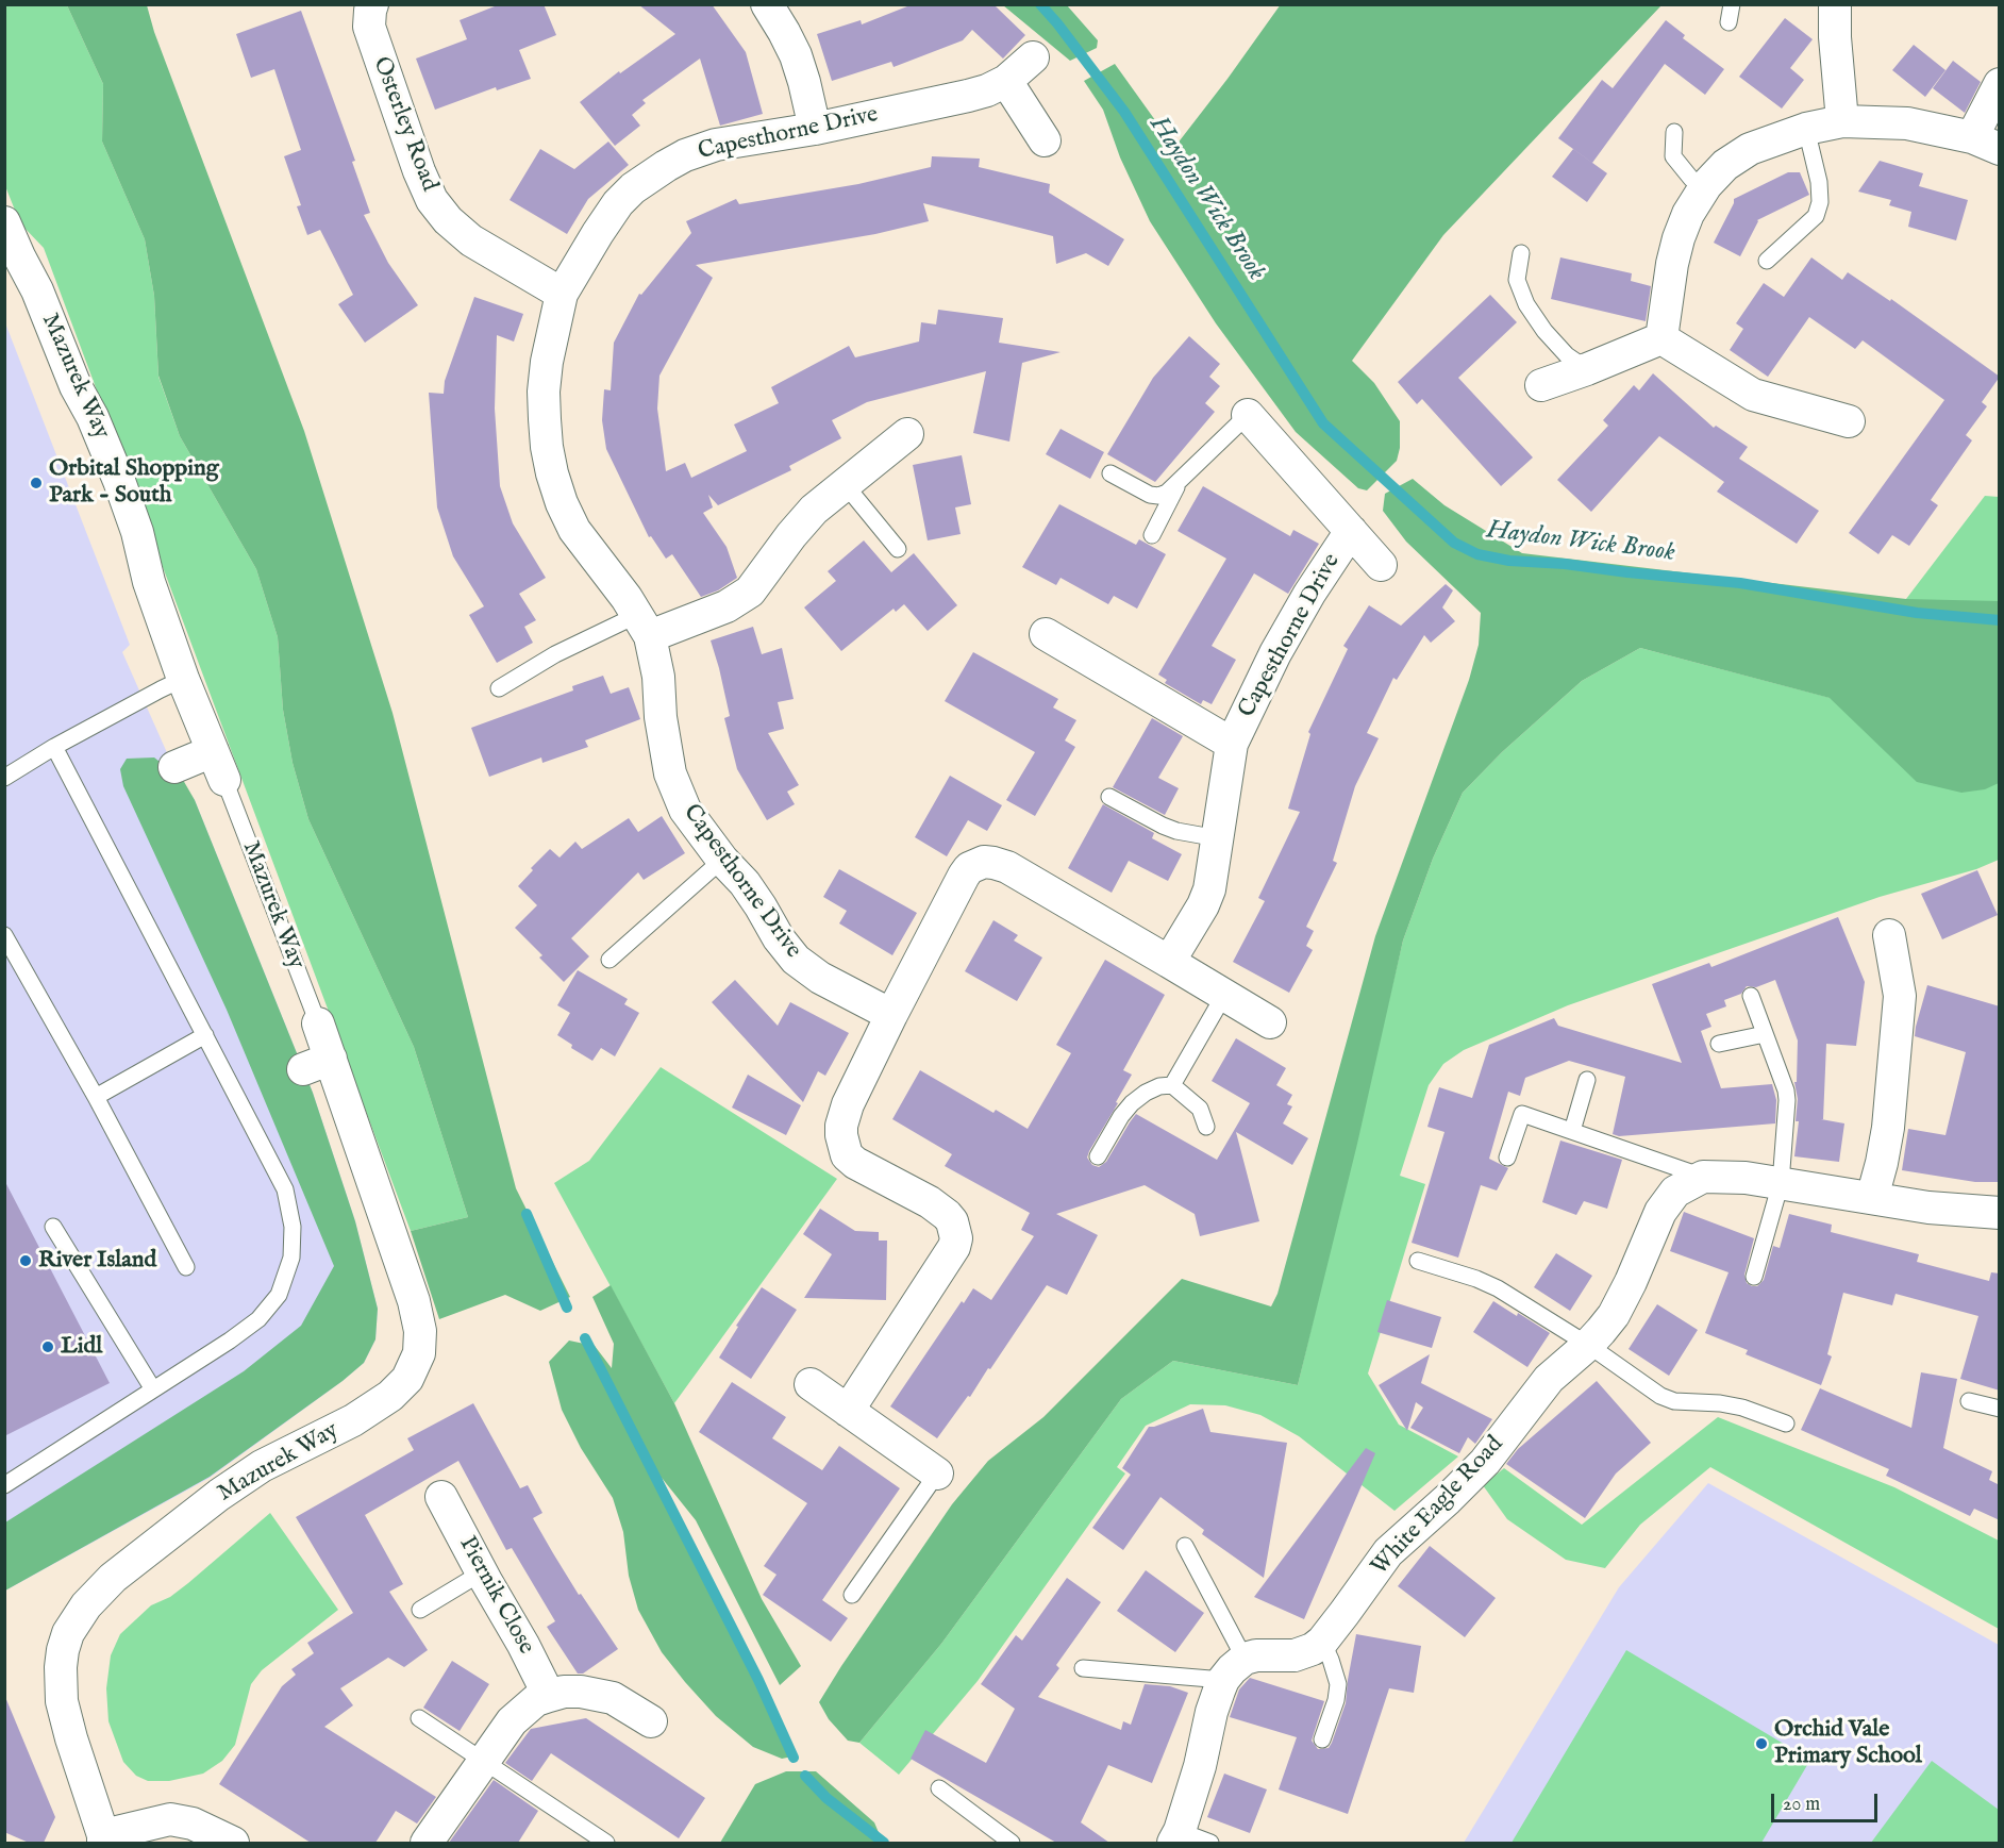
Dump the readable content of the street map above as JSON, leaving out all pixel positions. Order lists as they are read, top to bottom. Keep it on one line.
{"streets":{"street":["Osterley Road","Capesthorne Drive","Mazurek Way","White Eagle Road","Piernik Close"]},"crossings":[["Osterley Road","Capesthorne Drive"]],"water":["Haydon Wick Brook"],"places":["Orbital Shopping Park - South","River Island","Lidl","Orchid Vale Primary School"],"scale_bar":"20 m"}
